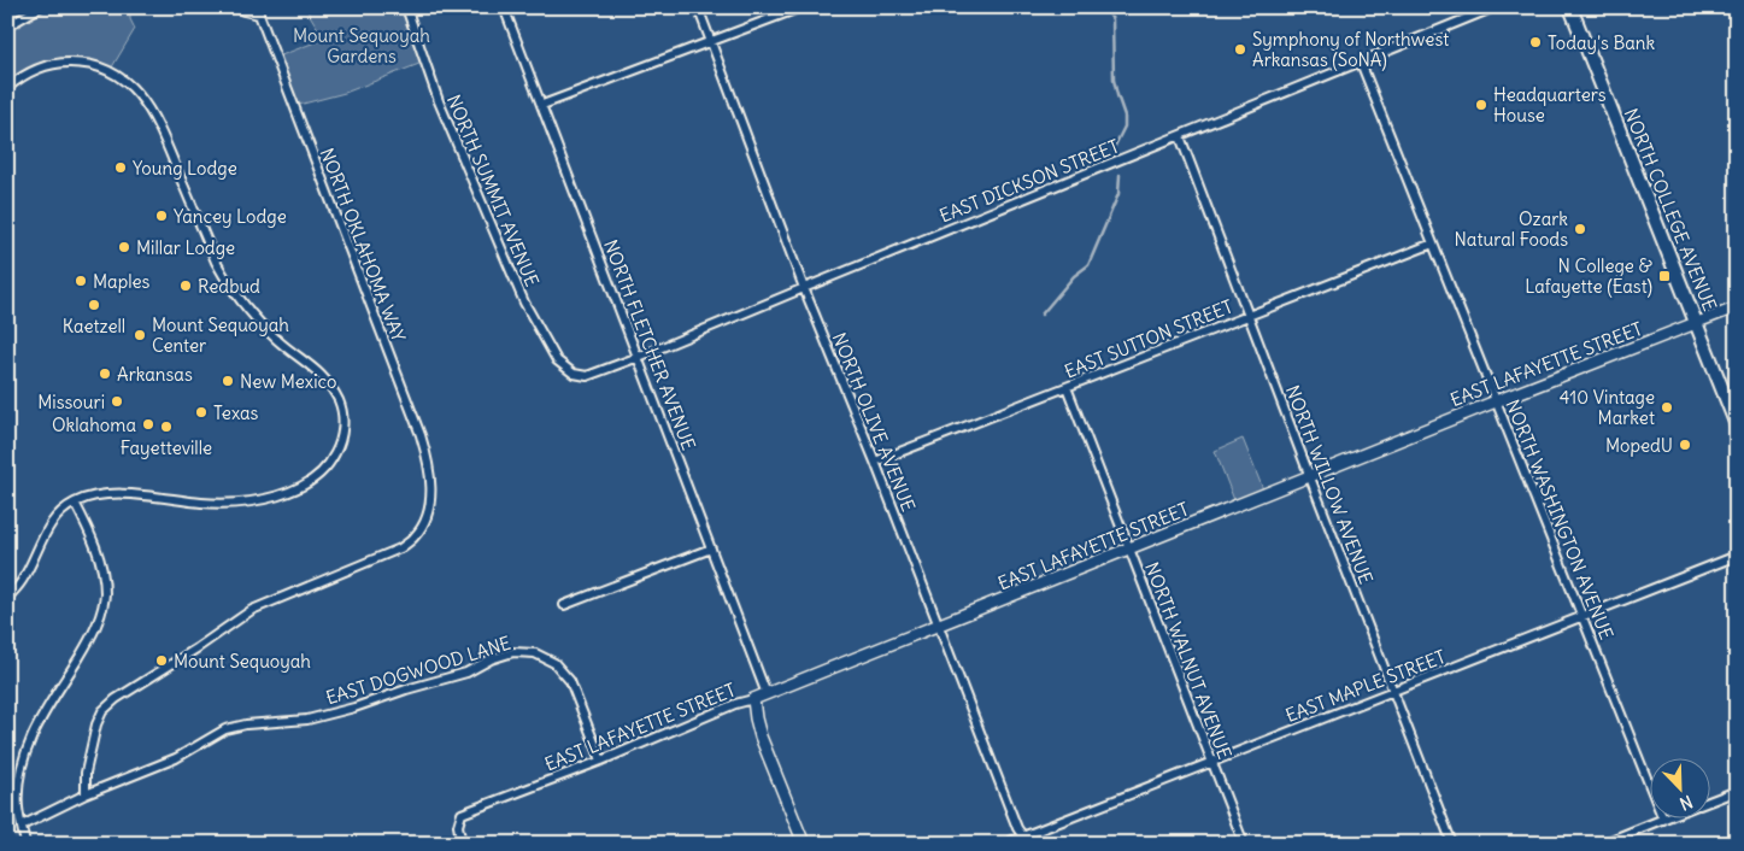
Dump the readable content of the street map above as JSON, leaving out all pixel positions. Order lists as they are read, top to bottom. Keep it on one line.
{"streets":{"main road":["NORTH COLLEGE AVENUE","EAST LAFAYETTE STREET"],"street":["EAST DICKSON STREET","NORTH SUMMIT AVENUE","NORTH OKLAHOMA WAY","EAST SUTTON STREET","NORTH FLETCHER AVENUE","NORTH OLIVE AVENUE","NORTH WILLOW AVENUE","NORTH WASHINGTON AVENUE","NORTH WALNUT AVENUE","EAST DOGWOOD LANE","EAST MAPLE STREET"]},"crossings":[["EAST DICKSON STREET","NORTH SUMMIT AVENUE"],["EAST DICKSON STREET","NORTH FLETCHER AVENUE"],["EAST DICKSON STREET","NORTH OLIVE AVENUE"],["EAST DICKSON STREET","NORTH WILLOW AVENUE"],["EAST DICKSON STREET","NORTH WASHINGTON AVENUE"],["NORTH COLLEGE AVENUE","EAST LAFAYETTE STREET"],["NORTH OKLAHOMA WAY","EAST DOGWOOD LANE"],["EAST SUTTON STREET","NORTH OLIVE AVENUE"],["EAST SUTTON STREET","NORTH WILLOW AVENUE"],["EAST SUTTON STREET","NORTH WASHINGTON AVENUE"],["EAST SUTTON STREET","NORTH WALNUT AVENUE"],["NORTH FLETCHER AVENUE","EAST LAFAYETTE STREET"],["EAST LAFAYETTE STREET","NORTH OLIVE AVENUE"],["EAST LAFAYETTE STREET","NORTH WILLOW AVENUE"],["EAST LAFAYETTE STREET","NORTH WASHINGTON AVENUE"],["EAST LAFAYETTE STREET","NORTH WALNUT AVENUE"],["EAST LAFAYETTE STREET","EAST DOGWOOD LANE"],["NORTH OLIVE AVENUE","EAST MAPLE STREET"],["NORTH WILLOW AVENUE","EAST MAPLE STREET"],["NORTH WASHINGTON AVENUE","EAST MAPLE STREET"],["NORTH WALNUT AVENUE","EAST MAPLE STREET"]],"parks":["Mount Sequoyah Gardens"],"places":{"other":["Today's Bank","Symphony of Northwest Arkansas (SoNA)","Headquarters House","Young Lodge","Yancey Lodge","Ozark Natural Foods","Millar Lodge","Maples","Redbud","Kaetzell","Mount Sequoyah Center","Arkansas","New Mexico","Missouri","410 Vintage Market","Texas","Oklahoma","Fayetteville","MopedU","Mount Sequoyah"],"transit":["N College & Lafayette (East)"]},"north":"bottom right"}
